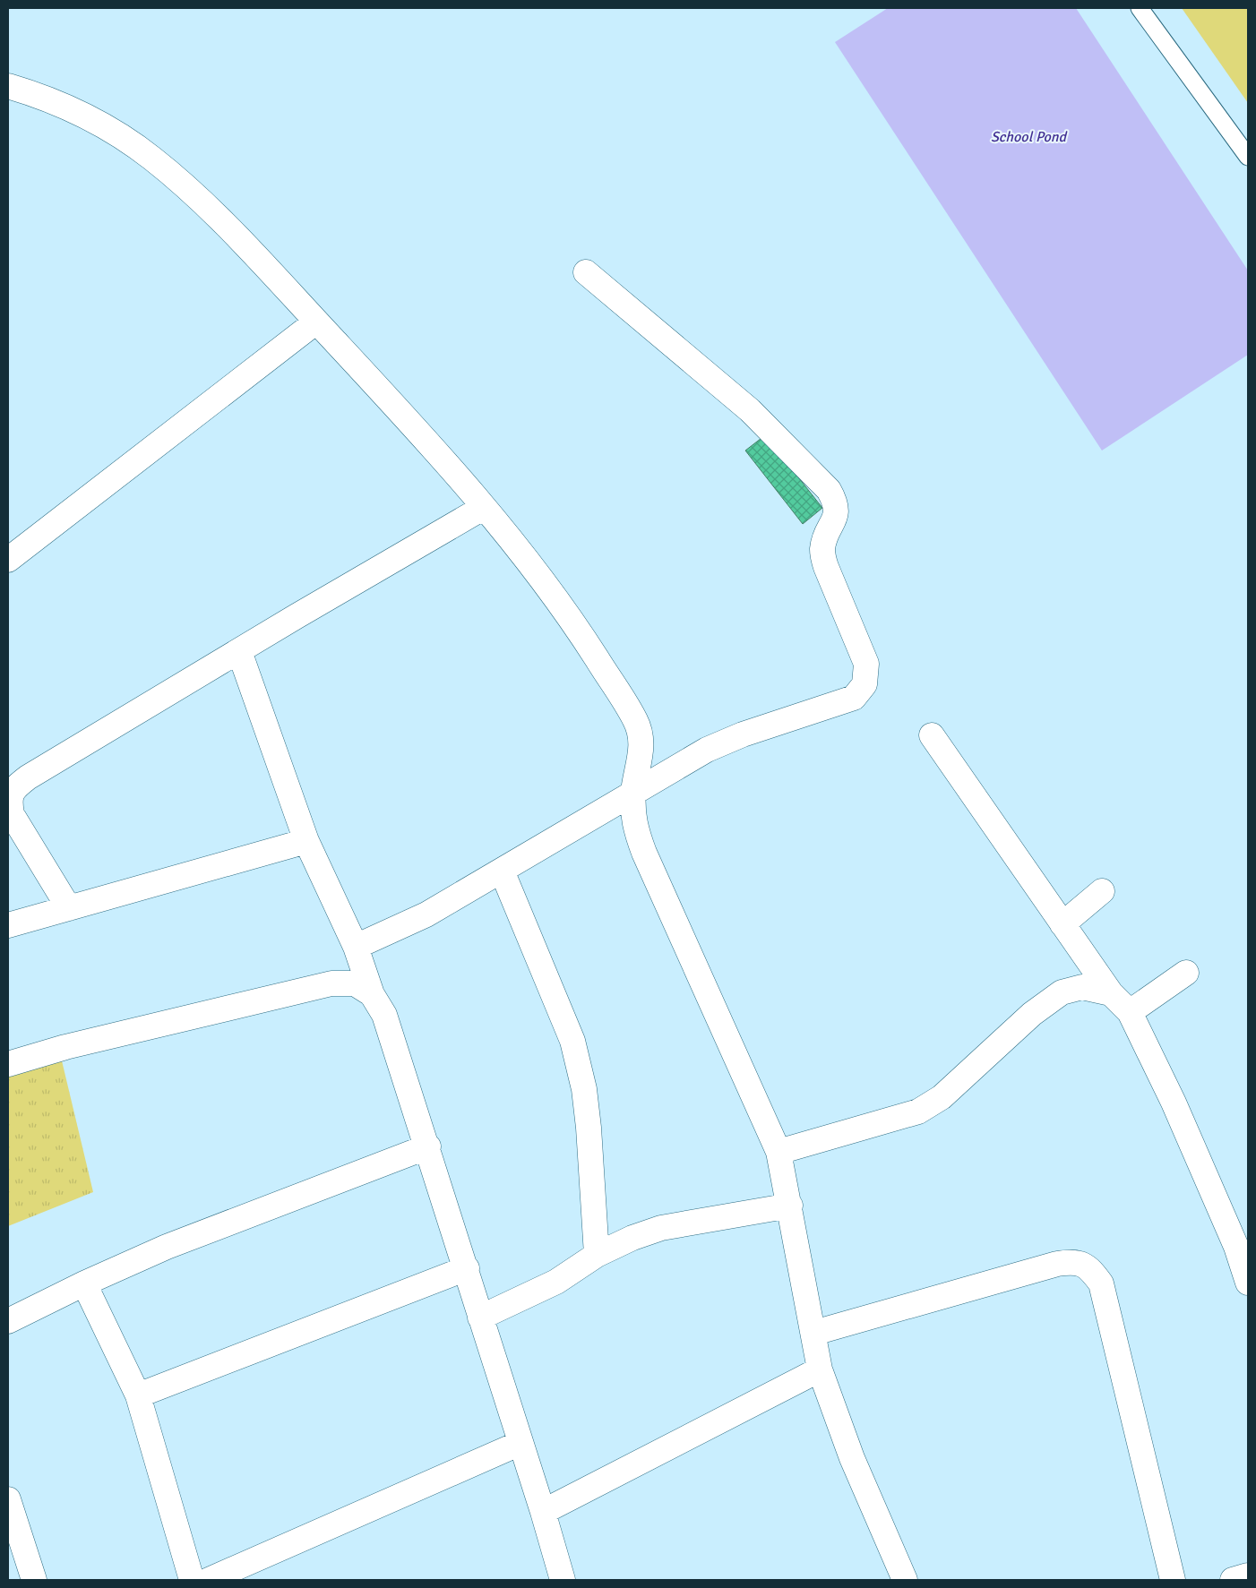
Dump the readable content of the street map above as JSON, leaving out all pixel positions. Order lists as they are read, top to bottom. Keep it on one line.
{"water":["School Pond"]}
